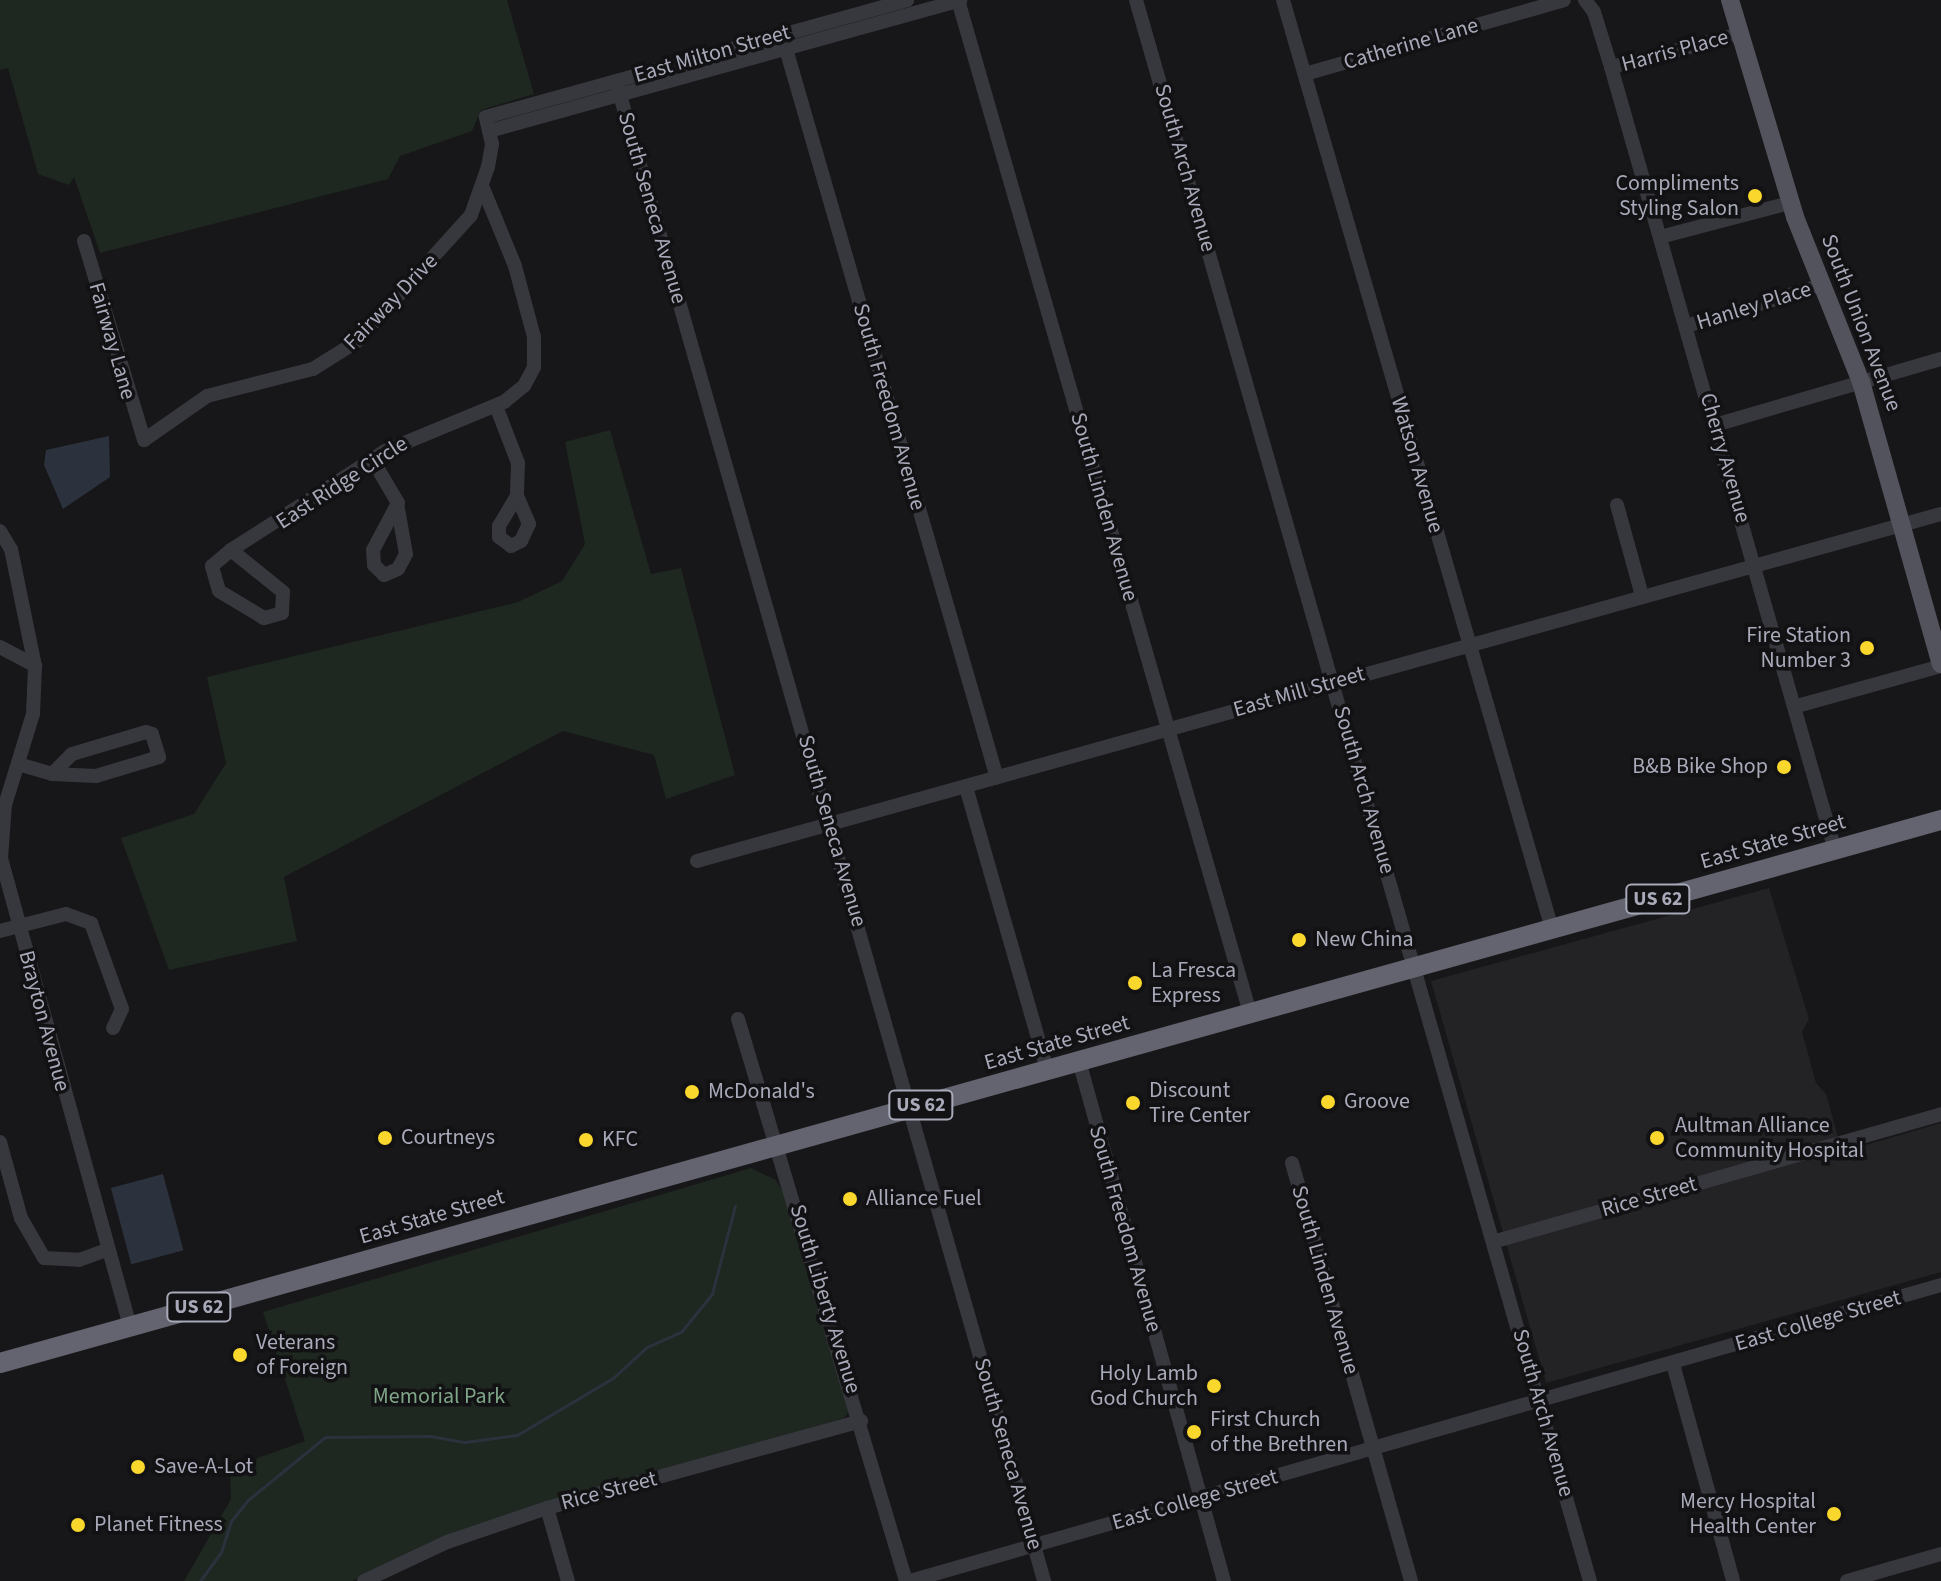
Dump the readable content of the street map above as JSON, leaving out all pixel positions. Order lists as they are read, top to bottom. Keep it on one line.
{"streets":{"highway":["East State Street","US 62"],"main road":["South Union Avenue"],"street":["Catherine Lane","Harris Place","East Milton Street","South Arch Avenue","South Seneca Avenue","Fairway Drive","Hanley Place","Fairway Lane","South Freedom Avenue","Cherry Avenue","Watson Avenue","East Ridge Circle","South Linden Avenue","East Mill Street","Brayton Avenue","Rice Street","South Liberty Avenue","East College Street"]},"crossings":[["Catherine Lane","Watson Avenue"],["Harris Place","South Union Avenue"],["Harris Place","Cherry Avenue"],["East Milton Street","South Seneca Avenue"],["East Milton Street","Fairway Drive"],["East Milton Street","South Freedom Avenue"],["East Milton Street","East Ridge Circle"],["East Milton Street","South Linden Avenue"],["South Arch Avenue","East Mill Street"],["South Arch Avenue","East State Street"],["South Arch Avenue","Rice Street"],["South Arch Avenue","East College Street"],["South Seneca Avenue","East Mill Street"],["South Seneca Avenue","East State Street"],["South Seneca Avenue","East College Street"],["Fairway Drive","Fairway Lane"],["Fairway Drive","East Ridge Circle"],["Hanley Place","South Union Avenue"],["Hanley Place","Cherry Avenue"],["South Union Avenue","East Mill Street"],["South Freedom Avenue","East Mill Street"],["South Freedom Avenue","East State Street"],["South Freedom Avenue","East College Street"],["Cherry Avenue","East Mill Street"],["Cherry Avenue","East State Street"],["Watson Avenue","East Mill Street"],["Watson Avenue","East State Street"],["South Linden Avenue","East Mill Street"],["South Linden Avenue","East State Street"],["South Linden Avenue","East College Street"],["East State Street","Brayton Avenue"],["East State Street","South Liberty Avenue"],["Rice Street","South Liberty Avenue"],["South Liberty Avenue","East College Street"]],"parks":["Memorial Park"],"places":["Compliments Styling Salon","Fire Station Number 3","B&B Bike Shop","New China","La Fresca Express","McDonald's","Groove","Discount Tire Center","Courtneys","Aultman Alliance Community Hospital","KFC","Alliance Fuel","Veterans of Foreign","Holy Lamb God Church","First Church of the Brethren","Save-A-Lot","Mercy Hospital Health Center","Planet Fitness"]}
